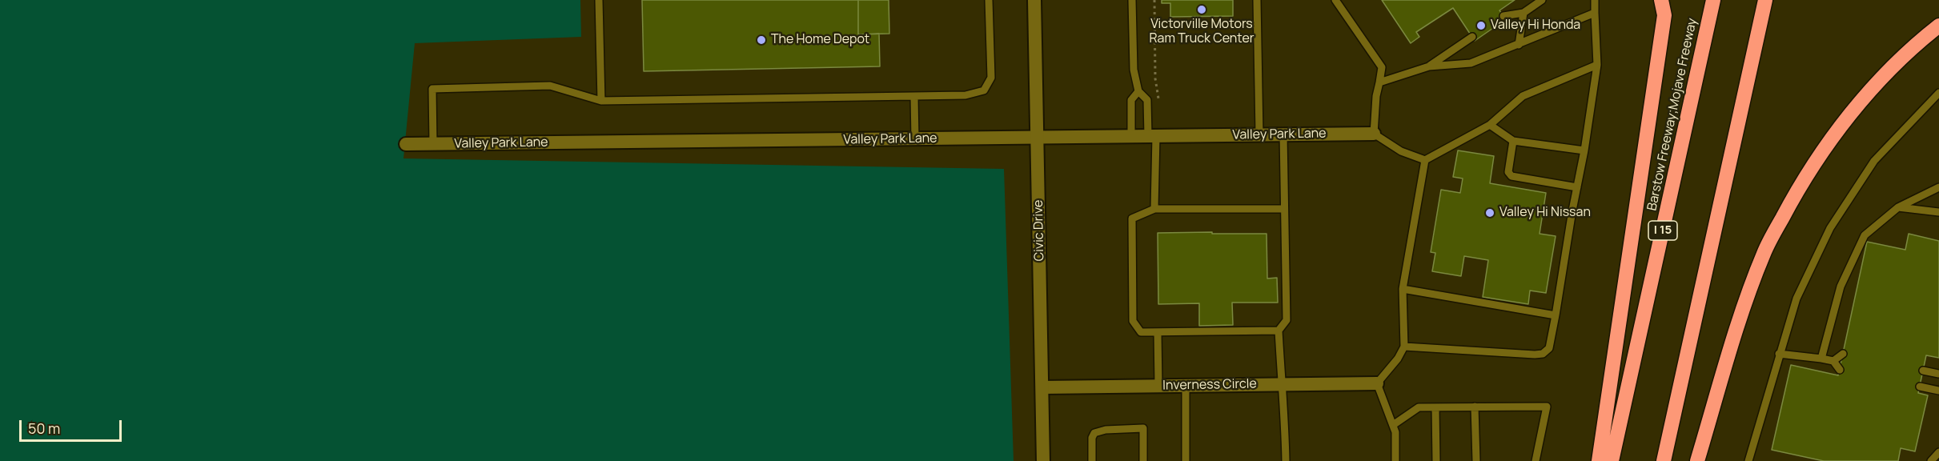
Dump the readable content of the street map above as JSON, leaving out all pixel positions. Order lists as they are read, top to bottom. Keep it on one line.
{"streets":{"highway":["Barstow Freeway;Mojave Freeway","I 15"],"street":["Valley Park Lane","Civic Drive","Inverness Circle"]},"crossings":[["Valley Park Lane","Civic Drive"],["Civic Drive","Inverness Circle"]],"places":["Victorville Motors Ram Truck Center","Valley Hi Honda","The Home Depot","Valley Hi Nissan"],"scale_bar":"50 m"}
